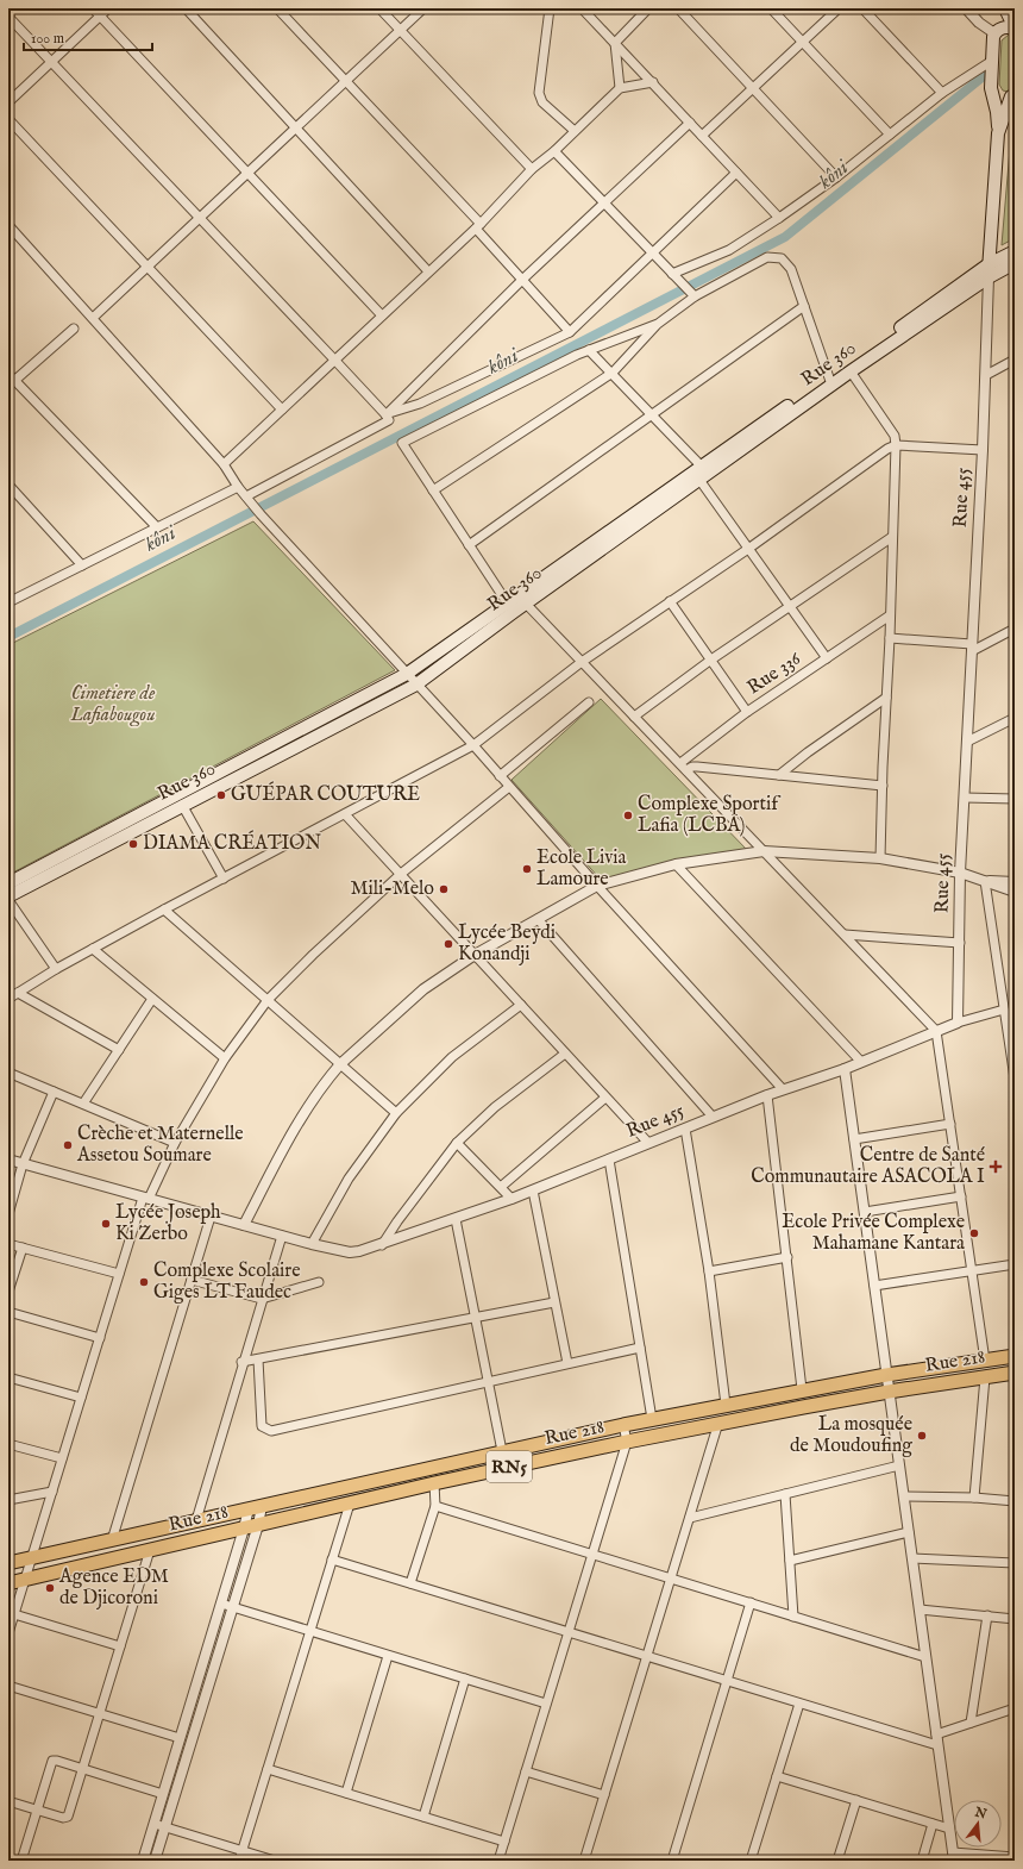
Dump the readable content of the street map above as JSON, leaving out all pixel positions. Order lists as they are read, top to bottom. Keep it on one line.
{"streets":{"highway":["Rue 218","RN5"],"main road":["Rue 360","Rue 455"],"street":["Rue 336"]},"crossings":[["Rue 360","Rue 455"]],"water":["kôni"],"parks":["Cimetiere de Lafiabougou"],"places":{"other":["GUÉPAR COUTURE","Complexe Sportif Lafia (LCBA)","DIAMA CRÉATION","Ecole Livia Lamoure","Mili-Melo","Lycée Beydi Konandji","Crèche et Maternelle Assetou Soumare","Lycée Joseph Ki Zerbo","Ecole Privée Complexe Mahamane Kantara","Complexe Scolaire Giges LT Faudec","La mosquée de Moudoufing","Agence EDM de Djicoroni"],"health":["Centre de Santé Communautaire ASACOLA I"]},"scale_bar":"100 m","north":"top"}
